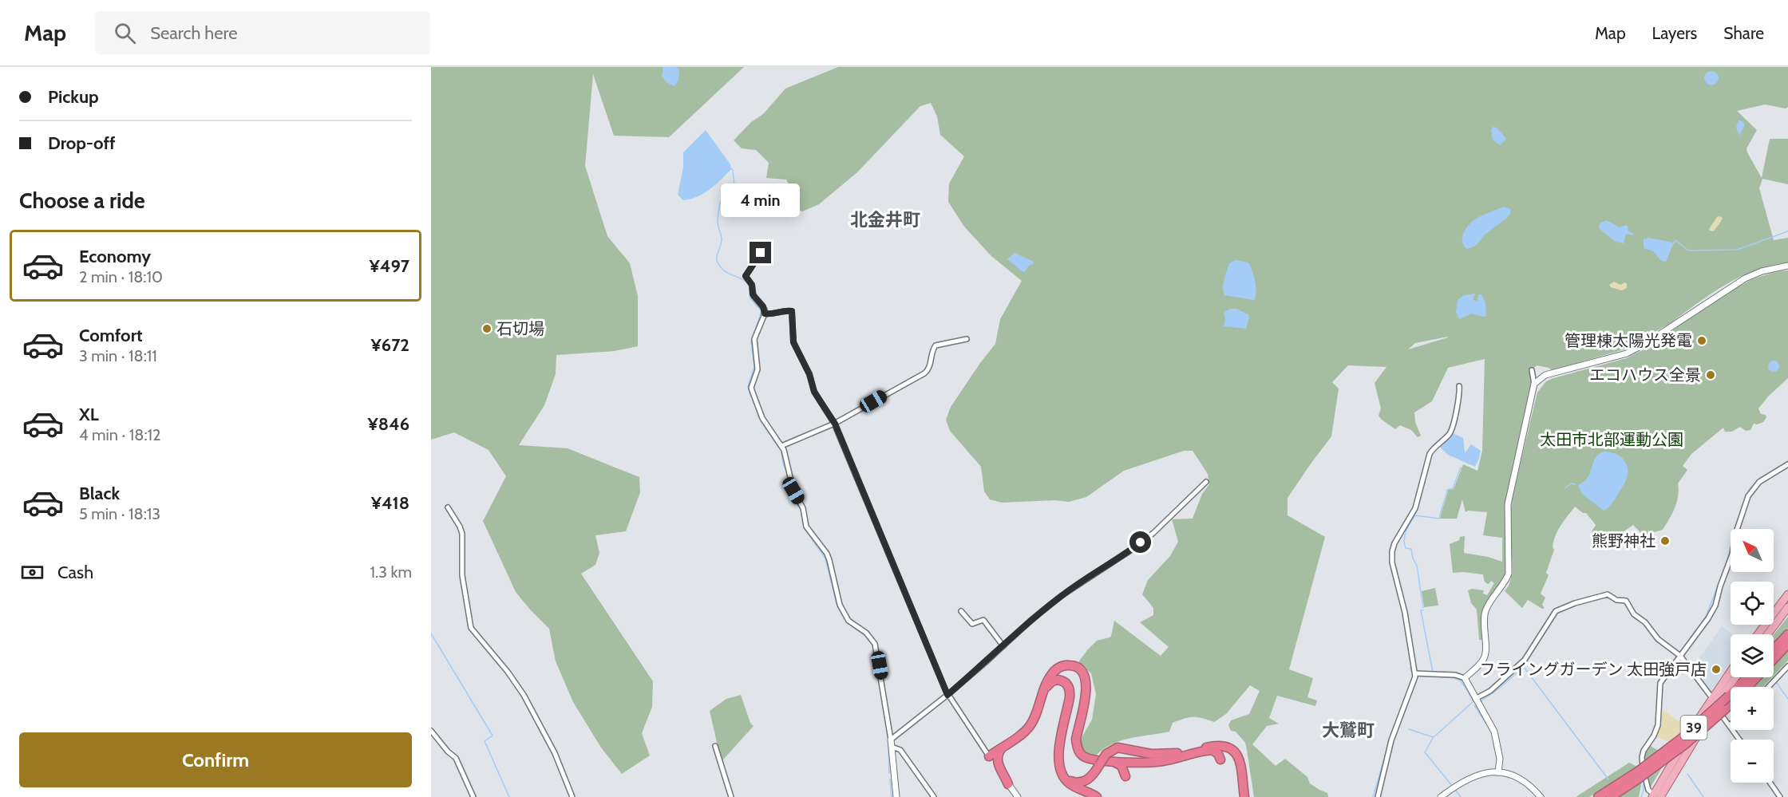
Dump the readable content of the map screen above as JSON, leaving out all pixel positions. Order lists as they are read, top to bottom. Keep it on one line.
{"streets":{"main road":["39"]},"districts":["北金井町","大鷲町"],"parks":["太田市北部運動公園"],"places":["石切場","管理棟太陽光発電","エコハウス全景","熊野神社","フライングガーデン 太田強戸店"],"north":"top left","page":{"header":"Map","search":"Search here","nav":["Map","Layers","Share"],"banner":["Pickup","Drop-off"],"heading":"Choose a ride","bubble":"4 min","list":[{"name":"Economy","note":"2 min · 18:10","value":"¥497"},{"name":"Comfort","note":"3 min · 18:11","value":"¥672"},{"name":"XL","note":"4 min · 18:12","value":"¥846"},{"name":"Black","note":"5 min · 18:13","value":"¥418"}],"map_buttons":["+","−"],"pay":["Cash","1.3 km"],"buttons":"Confirm"}}
